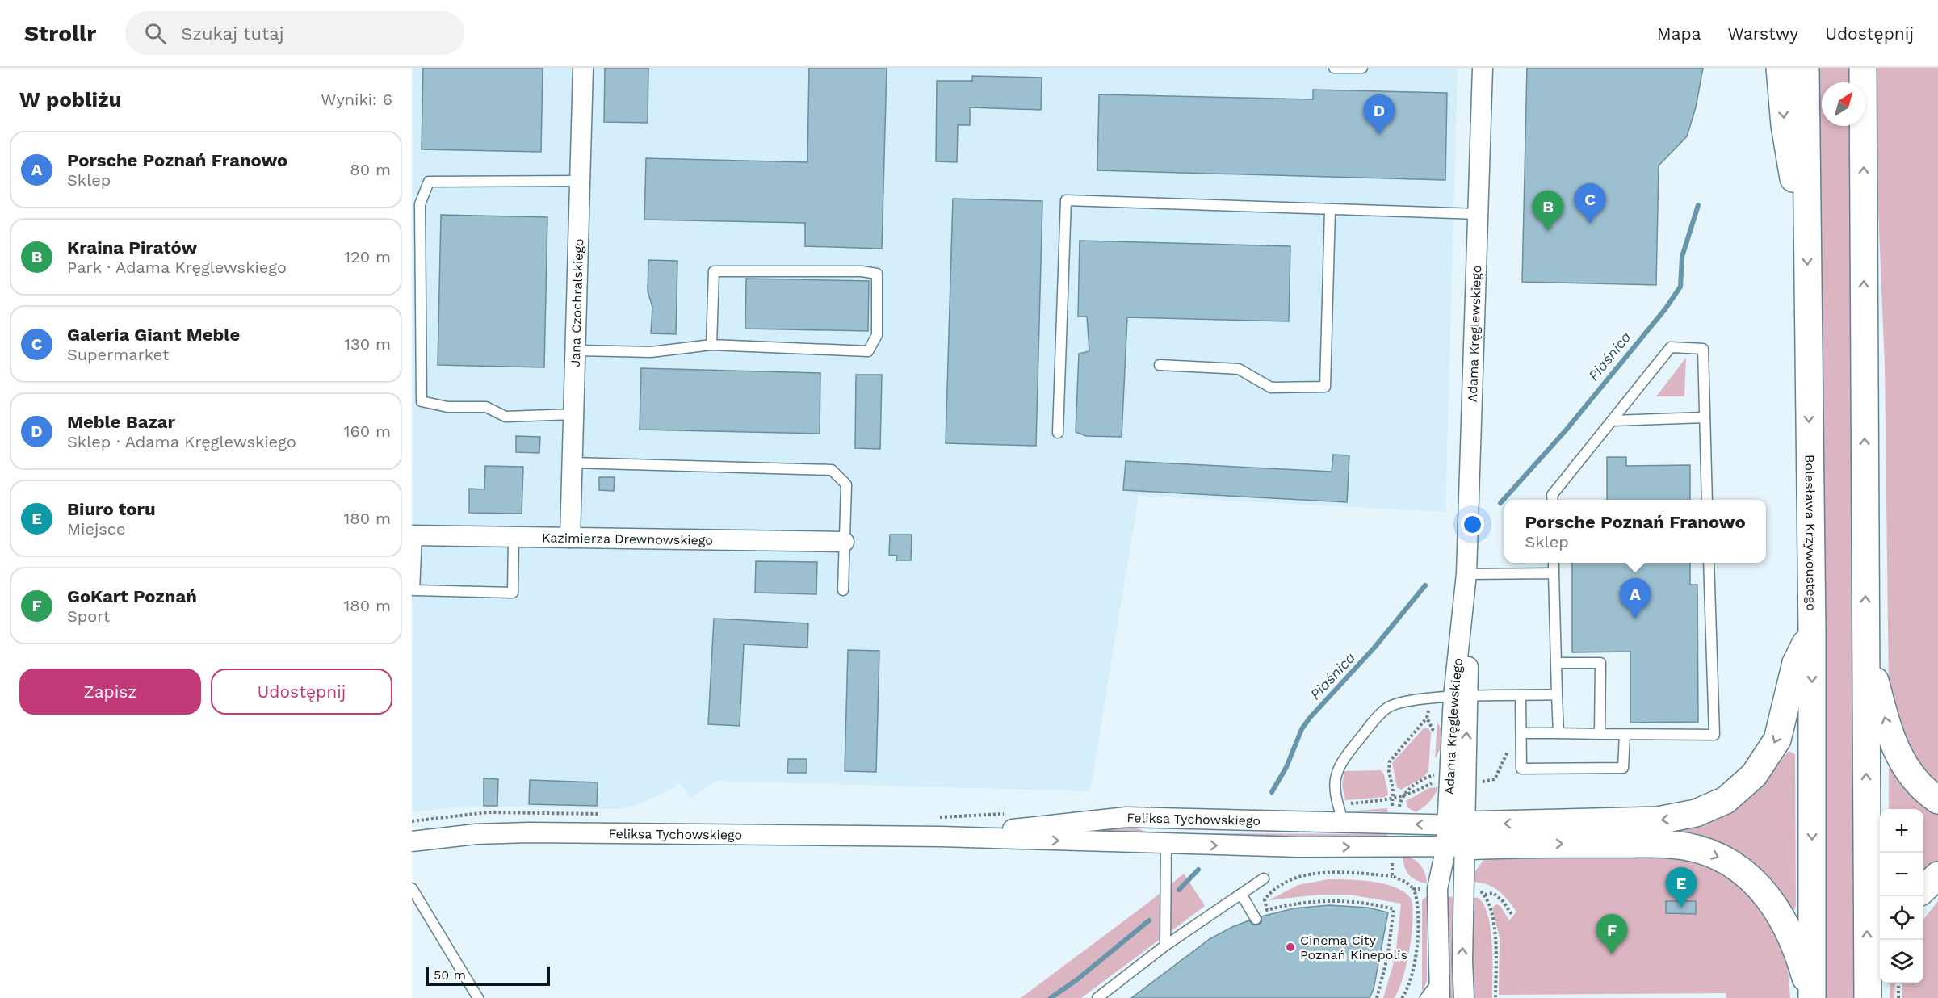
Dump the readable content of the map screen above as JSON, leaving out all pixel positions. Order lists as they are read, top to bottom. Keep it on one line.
{"streets":{"main road":["Bolesława Krzywoustego"],"street":["Jana Czochralskiego","Adama Kręglewskiego","Kazimierza Drewnowskiego","Feliksa Tychowskiego"]},"crossings":[["Jana Czochralskiego","Kazimierza Drewnowskiego"],["Adama Kręglewskiego","Feliksa Tychowskiego"]],"water":["Piaśnica"],"places":["Cinema City Poznań Kinepolis"],"scale_bar":"50 m","north":"top right","page":{"header":"Strollr","search":"Szukaj tutaj","nav":["Mapa","Warstwy","Udostępnij"],"heading":["W pobliżu","Wyniki: 6"],"pins":["D","C","B","A","E","F"],"list":[{"mark":"A","name":"Porsche Poznań Franowo","note":"Sklep","value":"80 m"},{"mark":"B","name":"Kraina Piratów","note":"Park · Adama Kręglewskiego","value":"120 m"},{"mark":"C","name":"Galeria Giant Meble","note":"Supermarket","value":"130 m"},{"mark":"D","name":"Meble Bazar","note":"Sklep · Adama Kręglewskiego","value":"160 m"},{"mark":"E","name":"Biuro toru","note":"Miejsce","value":"180 m"},{"mark":"F","name":"GoKart Poznań","note":"Sport","value":"180 m"}],"popup":["Porsche Poznań Franowo","Sklep"],"buttons":["Zapisz","Udostępnij"],"map_buttons":["+","−"],"scale":"50 m"}}
